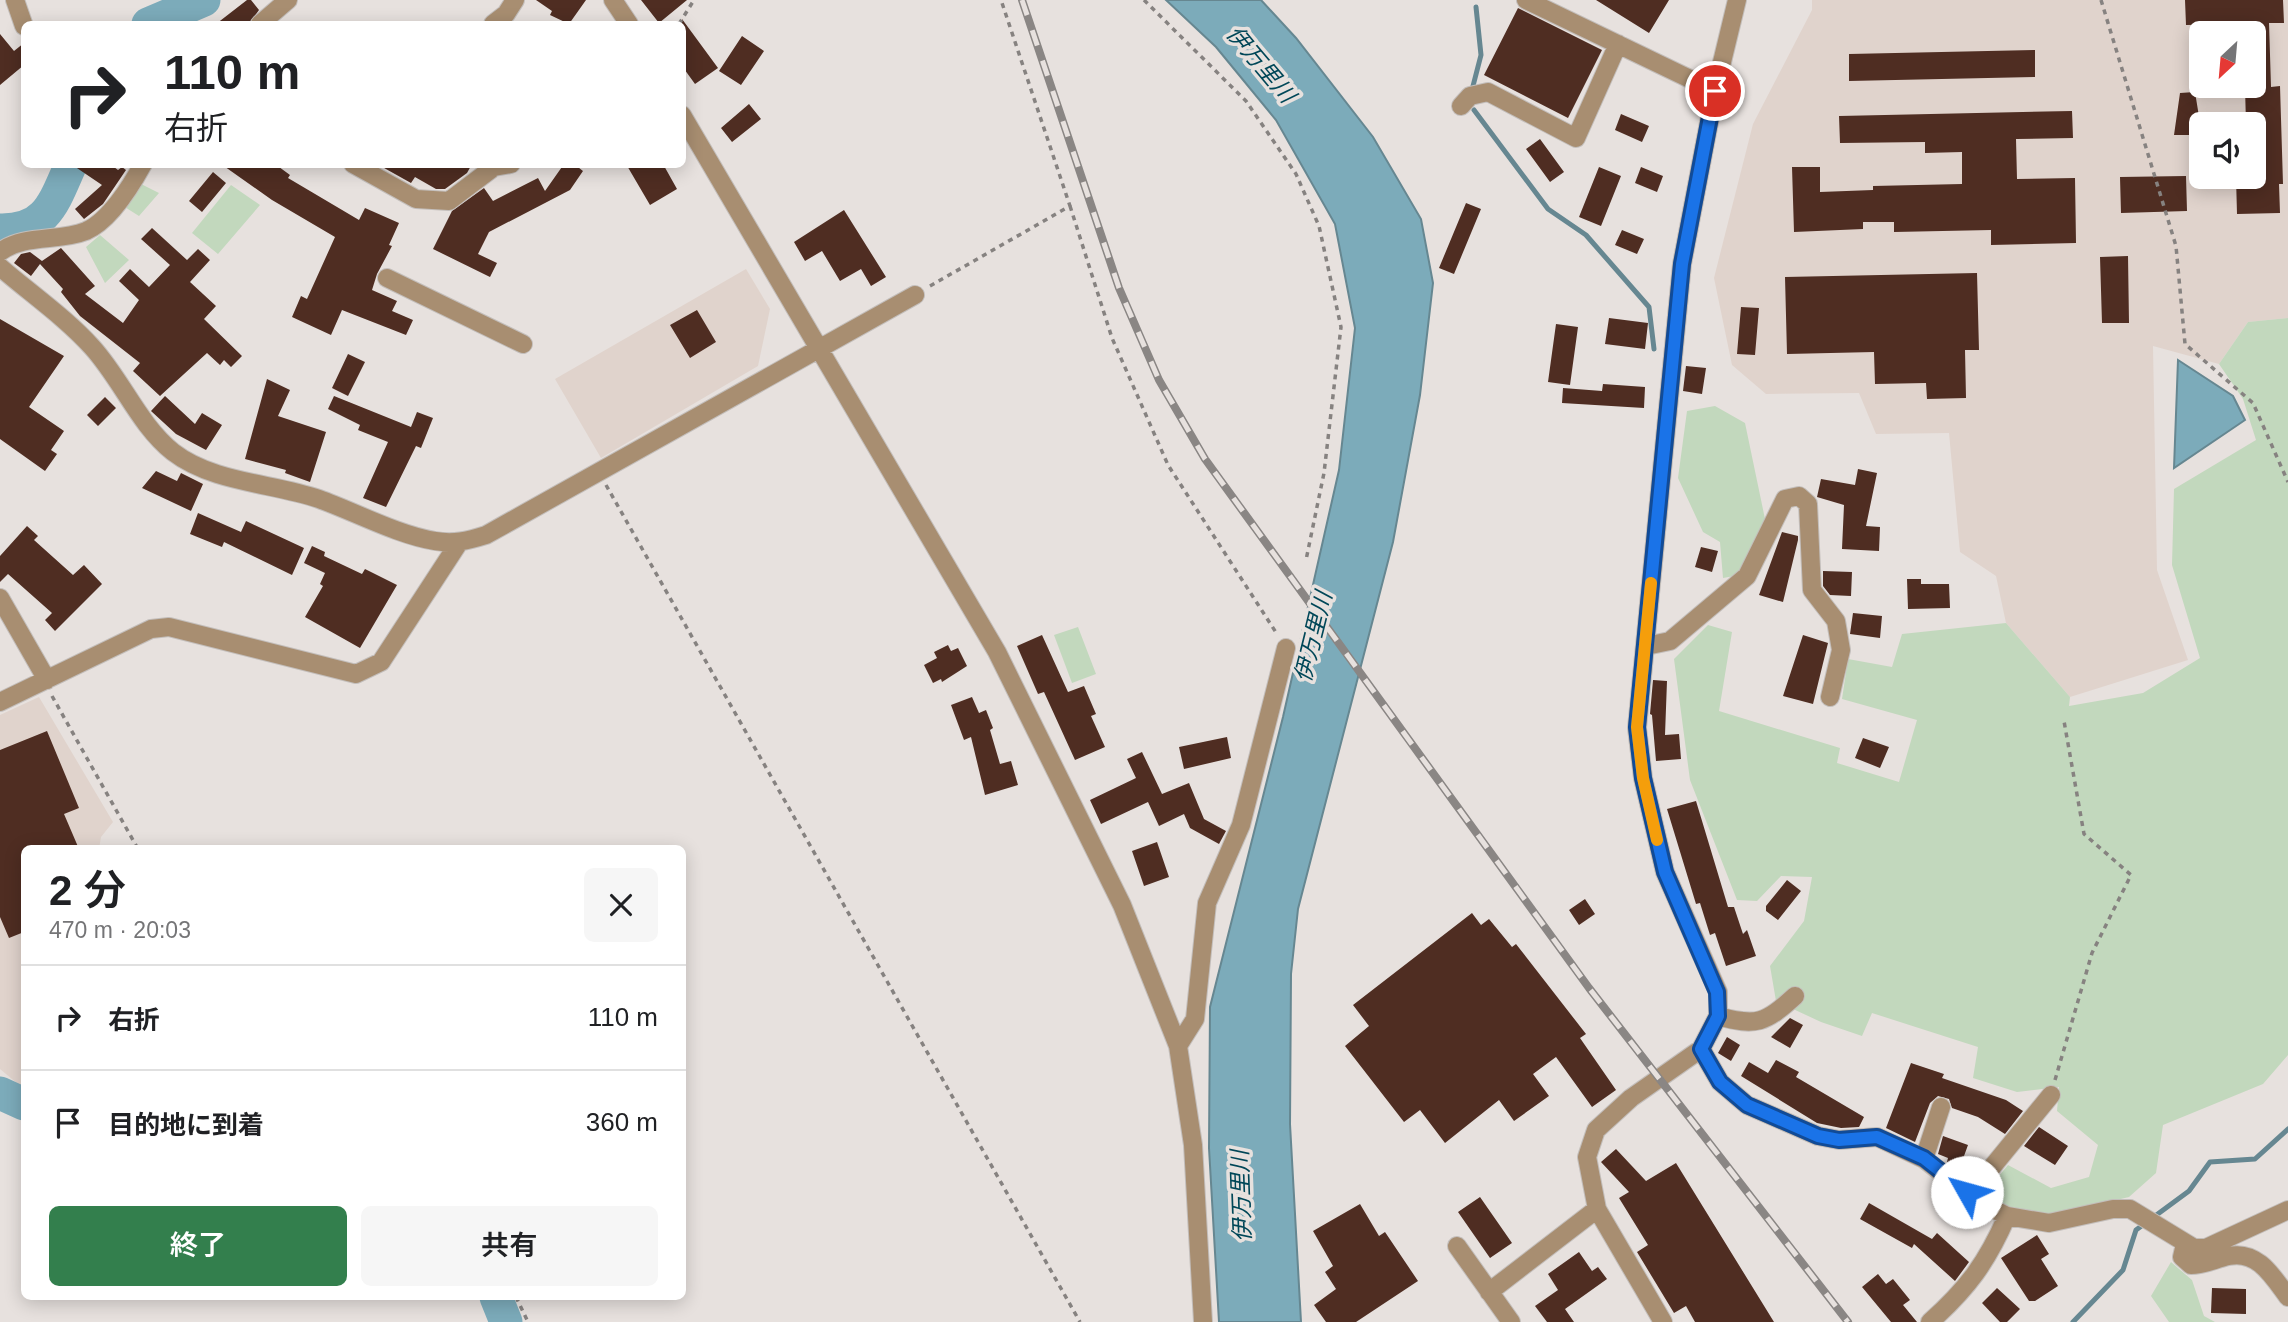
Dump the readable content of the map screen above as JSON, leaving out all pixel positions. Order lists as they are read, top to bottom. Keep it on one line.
{"water":["伊万里川"],"north":"bottom left","page":{"turn":["110 m","右折"],"heading":["2 分","470 m · 20:03"],"list":[{"name":"右折","value":"110 m"},{"name":"目的地に到着","value":"360 m"}],"buttons":["終了","共有"]}}
